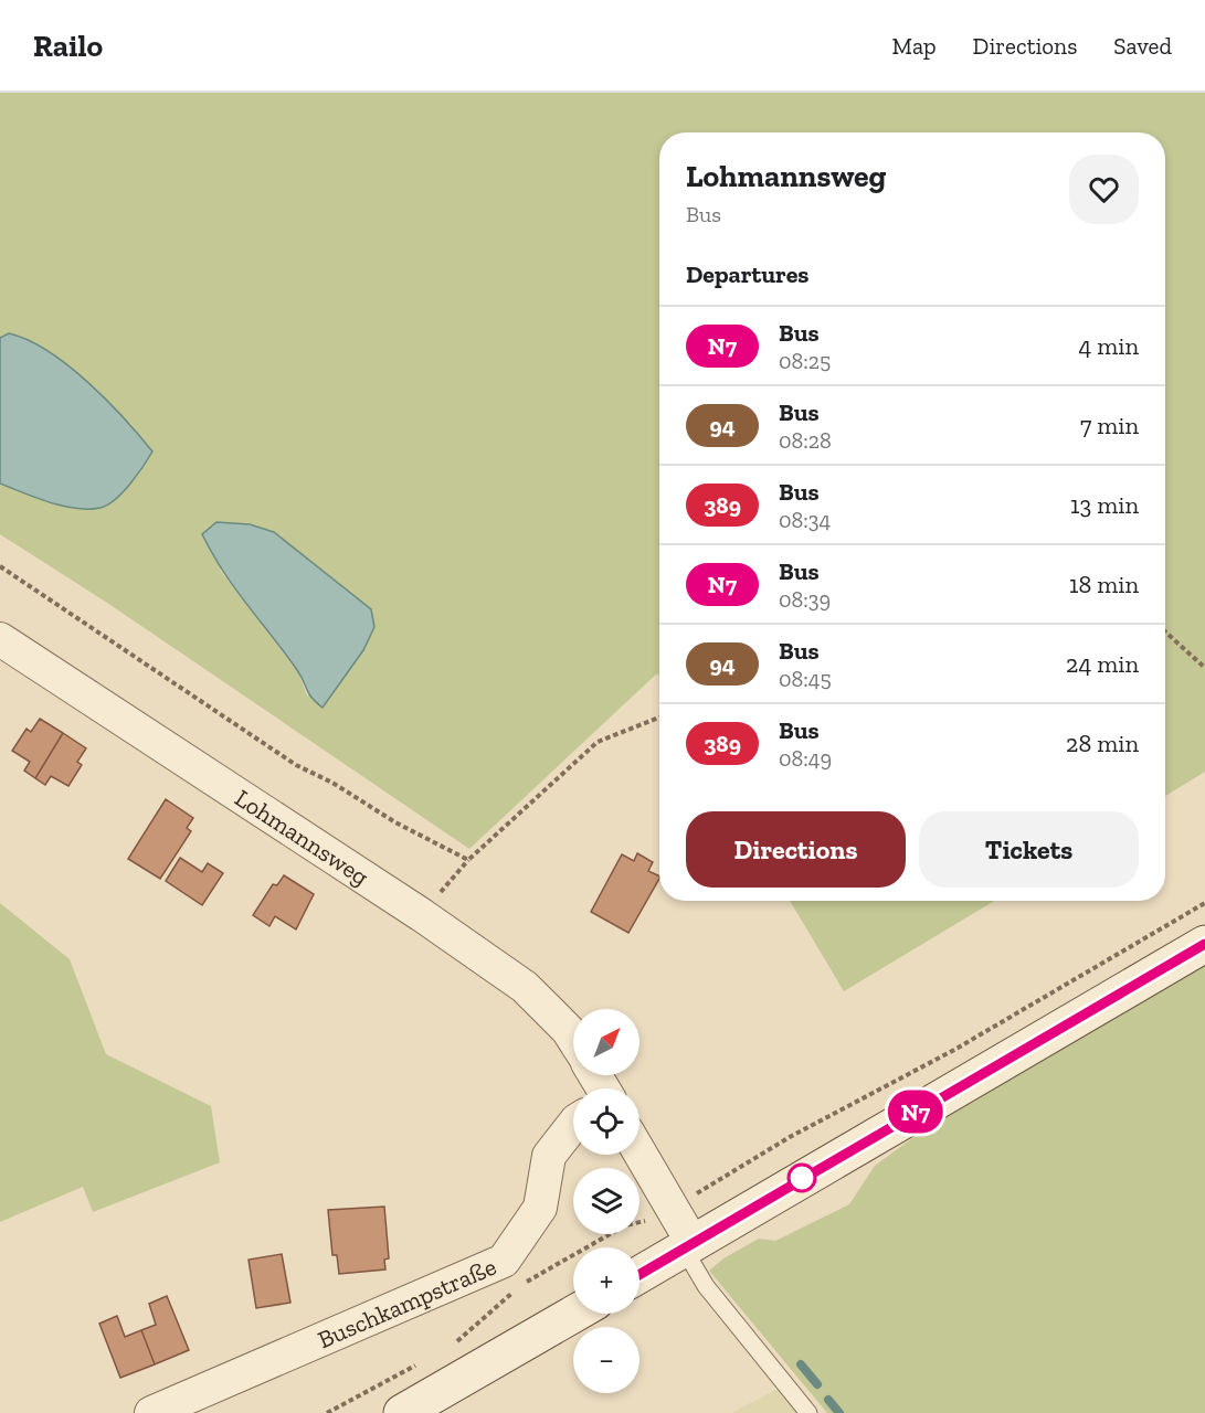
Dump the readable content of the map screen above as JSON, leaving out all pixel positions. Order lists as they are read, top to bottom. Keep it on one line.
{"streets":{"street":["Lohmannsweg","Buschkampstraße"]},"lines":["bus line N7"],"north":"top right","page":{"header":"Railo","nav":["Map","Directions","Saved"],"on_map":"N7","heading":[["Lohmannsweg","Bus"],"Departures"],"list":[{"mark":"N7","name":"Bus","note":"08:25","value":"4 min"},{"mark":"94","name":"Bus","note":"08:28","value":"7 min"},{"mark":"389","name":"Bus","note":"08:34","value":"13 min"},{"mark":"N7","name":"Bus","note":"08:39","value":"18 min"},{"mark":"94","name":"Bus","note":"08:45","value":"24 min"},{"mark":"389","name":"Bus","note":"08:49","value":"28 min"}],"buttons":["Directions","Tickets"],"map_buttons":["+","−"]}}
